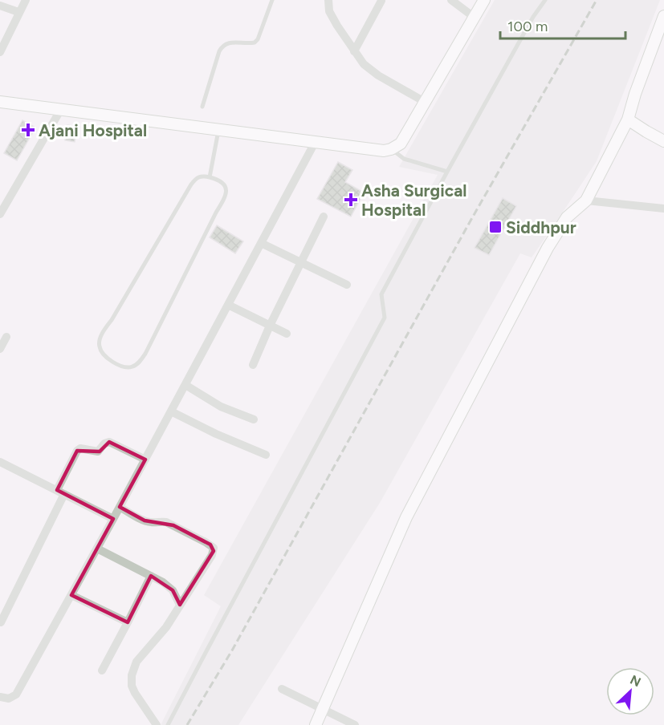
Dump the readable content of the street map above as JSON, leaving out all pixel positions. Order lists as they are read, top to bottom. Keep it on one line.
{"places":{"health":["Ajani Hospital","Asha Surgical Hospital"],"transit":["Siddhpur"]},"scale_bar":"100 m","north":"top right"}
